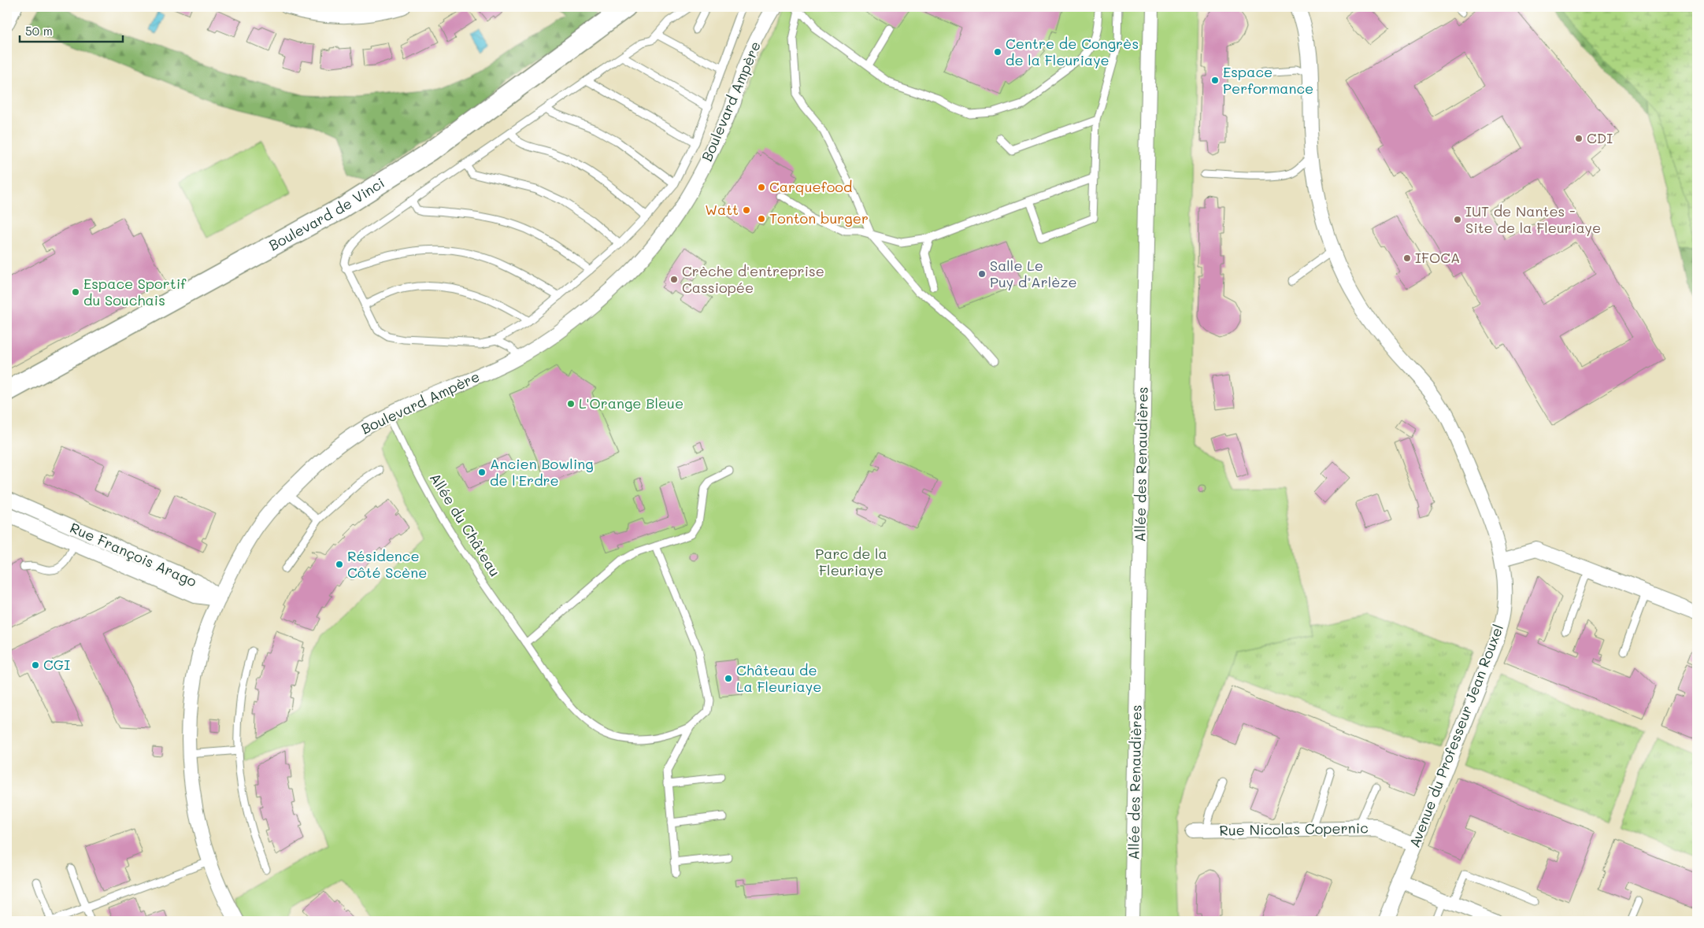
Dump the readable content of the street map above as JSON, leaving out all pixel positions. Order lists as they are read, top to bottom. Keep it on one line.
{"streets":{"main road":["Boulevard de Vinci"],"street":["Boulevard Ampère","Allée des Renaudières","Rue François Arago","Avenue du Professeur Jean Rouxel","Rue Nicolas Copernic"],"lane":["Allée du Château"]},"crossings":[["Boulevard Ampère","Allée du Château"],["Boulevard Ampère","Rue François Arago"],["Avenue du Professeur Jean Rouxel","Rue Nicolas Copernic"]],"parks":["Parc de la Fleuriaye"],"places":["Centre de Congrès de la Fleuriaye","Espace Performance","CDI","Carquefood","Watt","Tonton burger","IUT de Nantes - Site de la Fleuriaye","IFOCA","Salle Le Puy d’Arlèze","Crèche d'entreprise Cassiopée","Espace Sportif du Souchais","L'Orange Bleue","Ancien Bowling de l'Erdre","Résidence Côté Scène","CGI","Château de La Fleuriaye"],"scale_bar":"50 m"}
